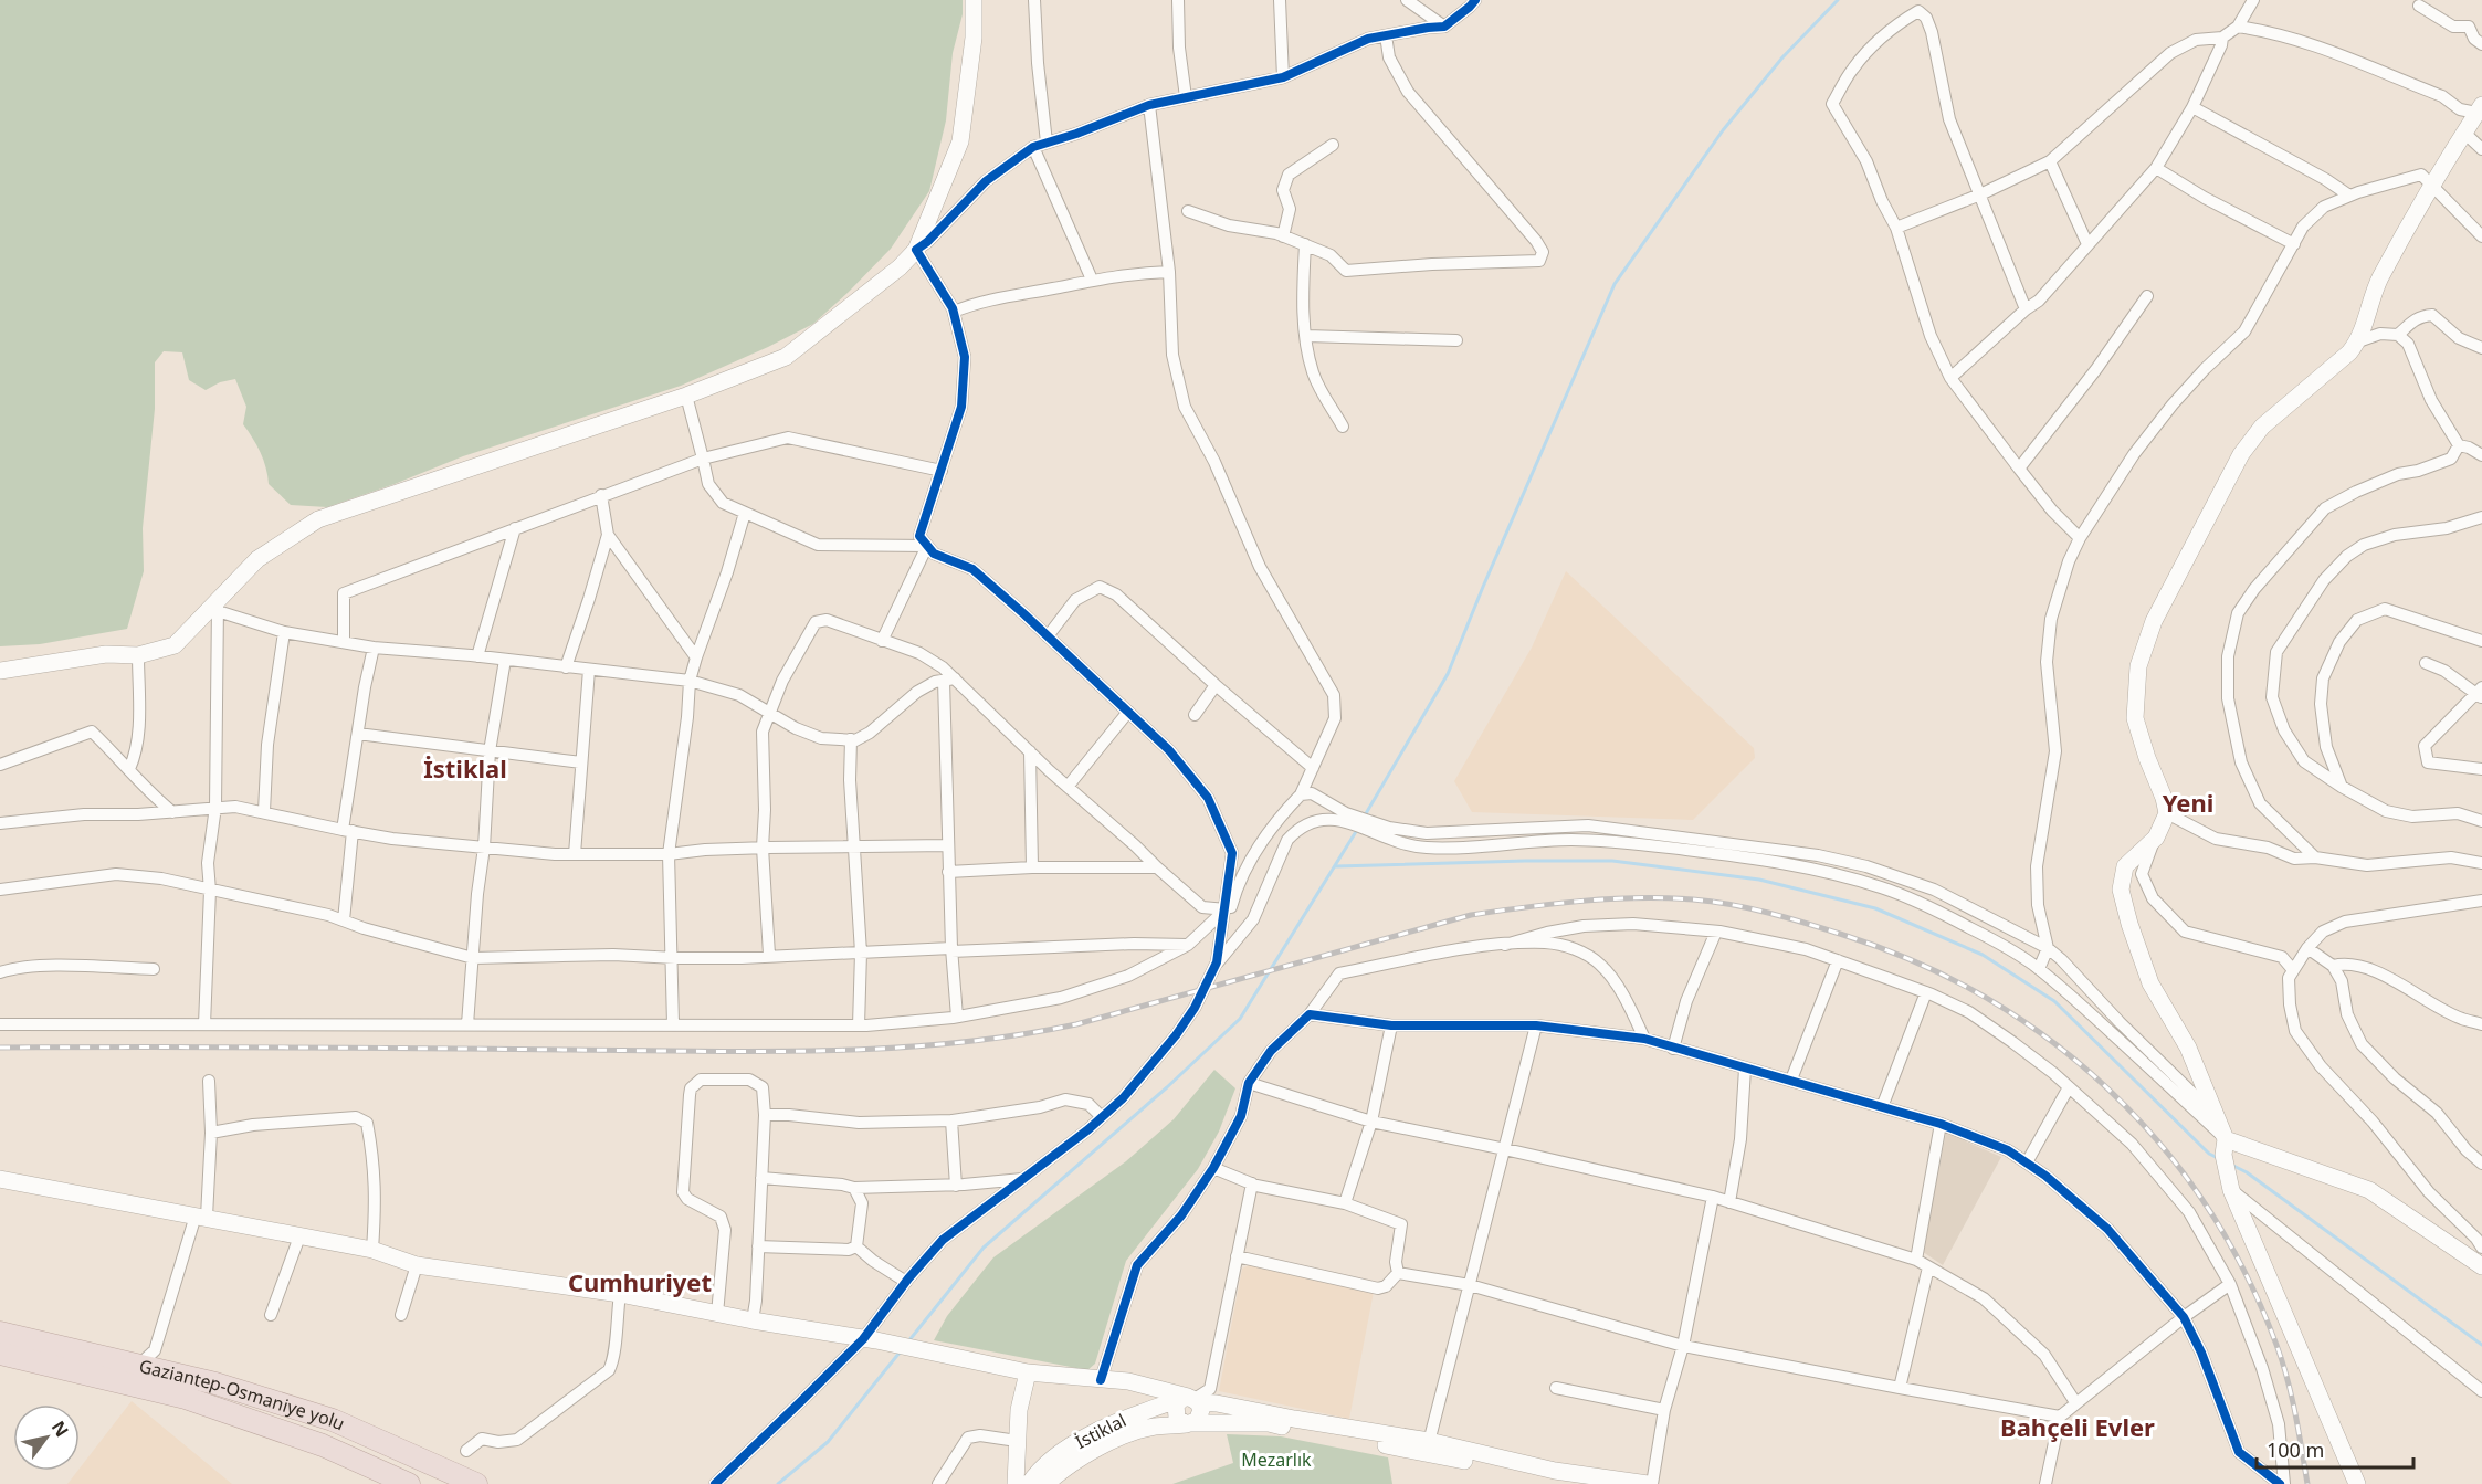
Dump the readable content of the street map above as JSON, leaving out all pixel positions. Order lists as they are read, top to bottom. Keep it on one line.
{"streets":{"highway":["Gaziantep-Osmaniye yolu"],"street":["İstiklal"]},"districts":["İstiklal","Yeni","Cumhuriyet","Bahçeli Evler"],"parks":["Mezarlık"],"scale_bar":"100 m","north":"top right"}
